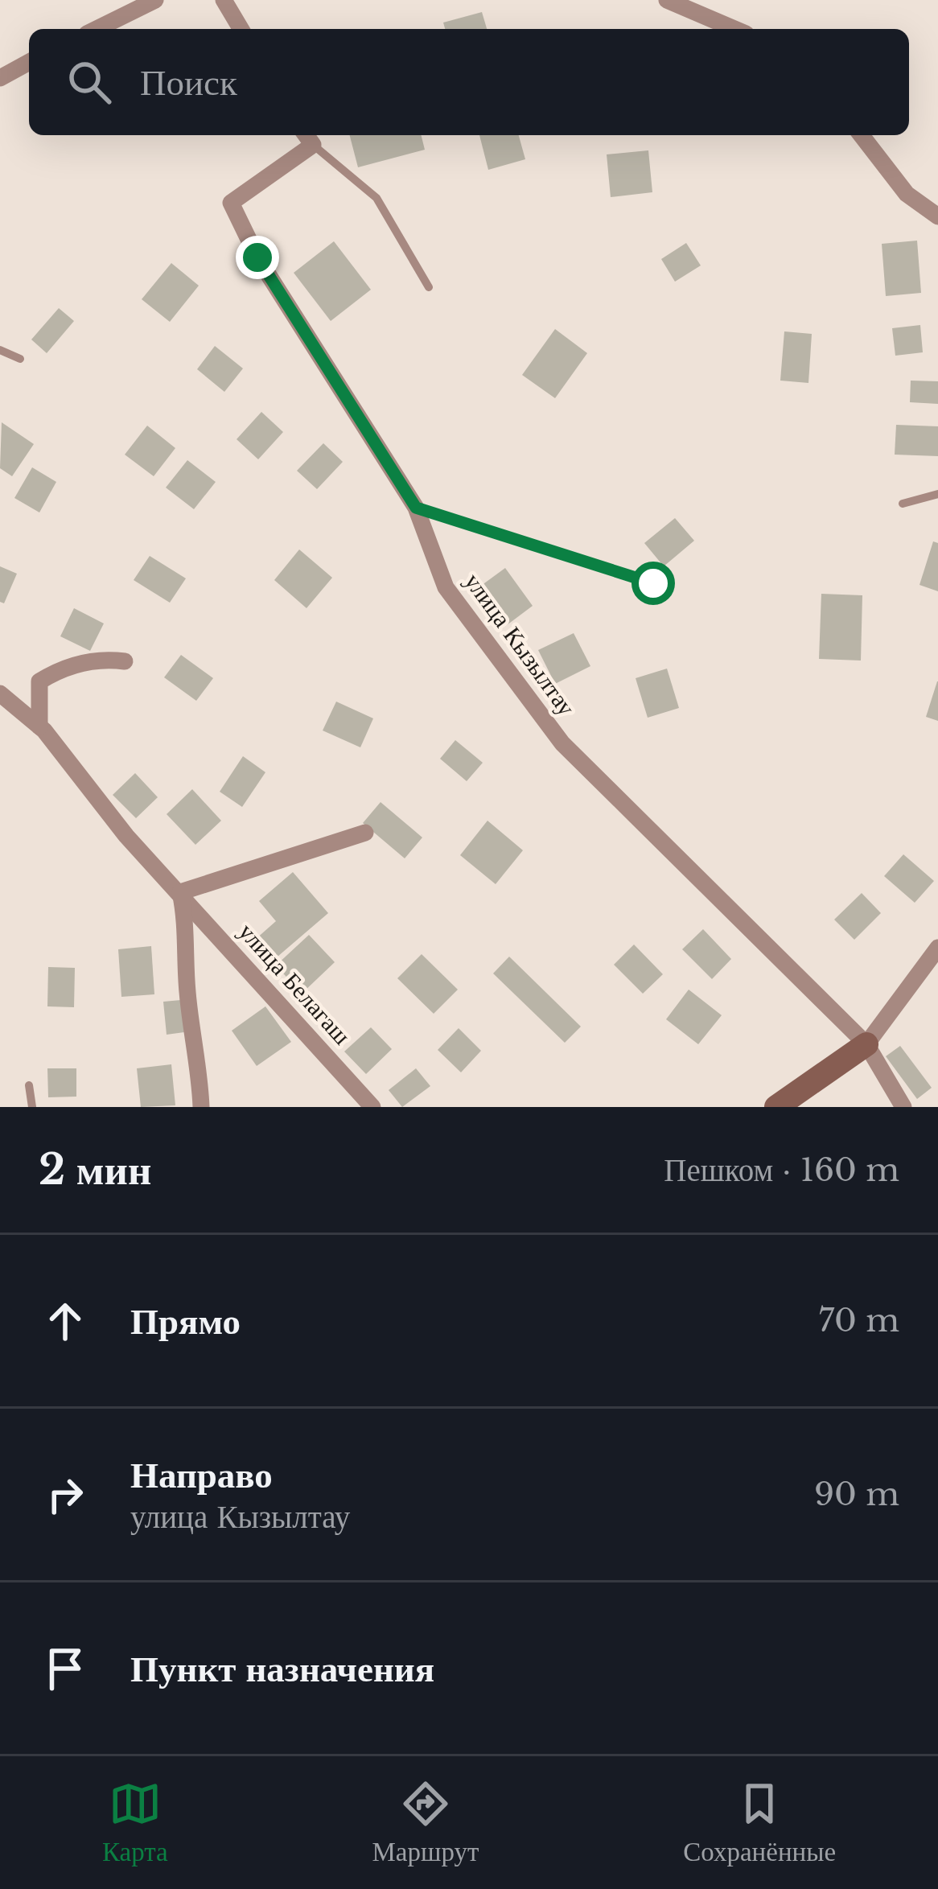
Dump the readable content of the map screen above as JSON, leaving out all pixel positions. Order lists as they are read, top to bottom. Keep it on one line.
{"streets":{"street":["улица Кызылтау","улица Белагаш"]},"page":{"search":"Поиск","heading":["2 мин","Пешком · 160 m"],"list":[["Прямо","70 m"],["Направо","улица Кызылтау","90 m"],"Пункт назначения"],"nav":["Карта","Маршрут","Сохранённые"]}}
